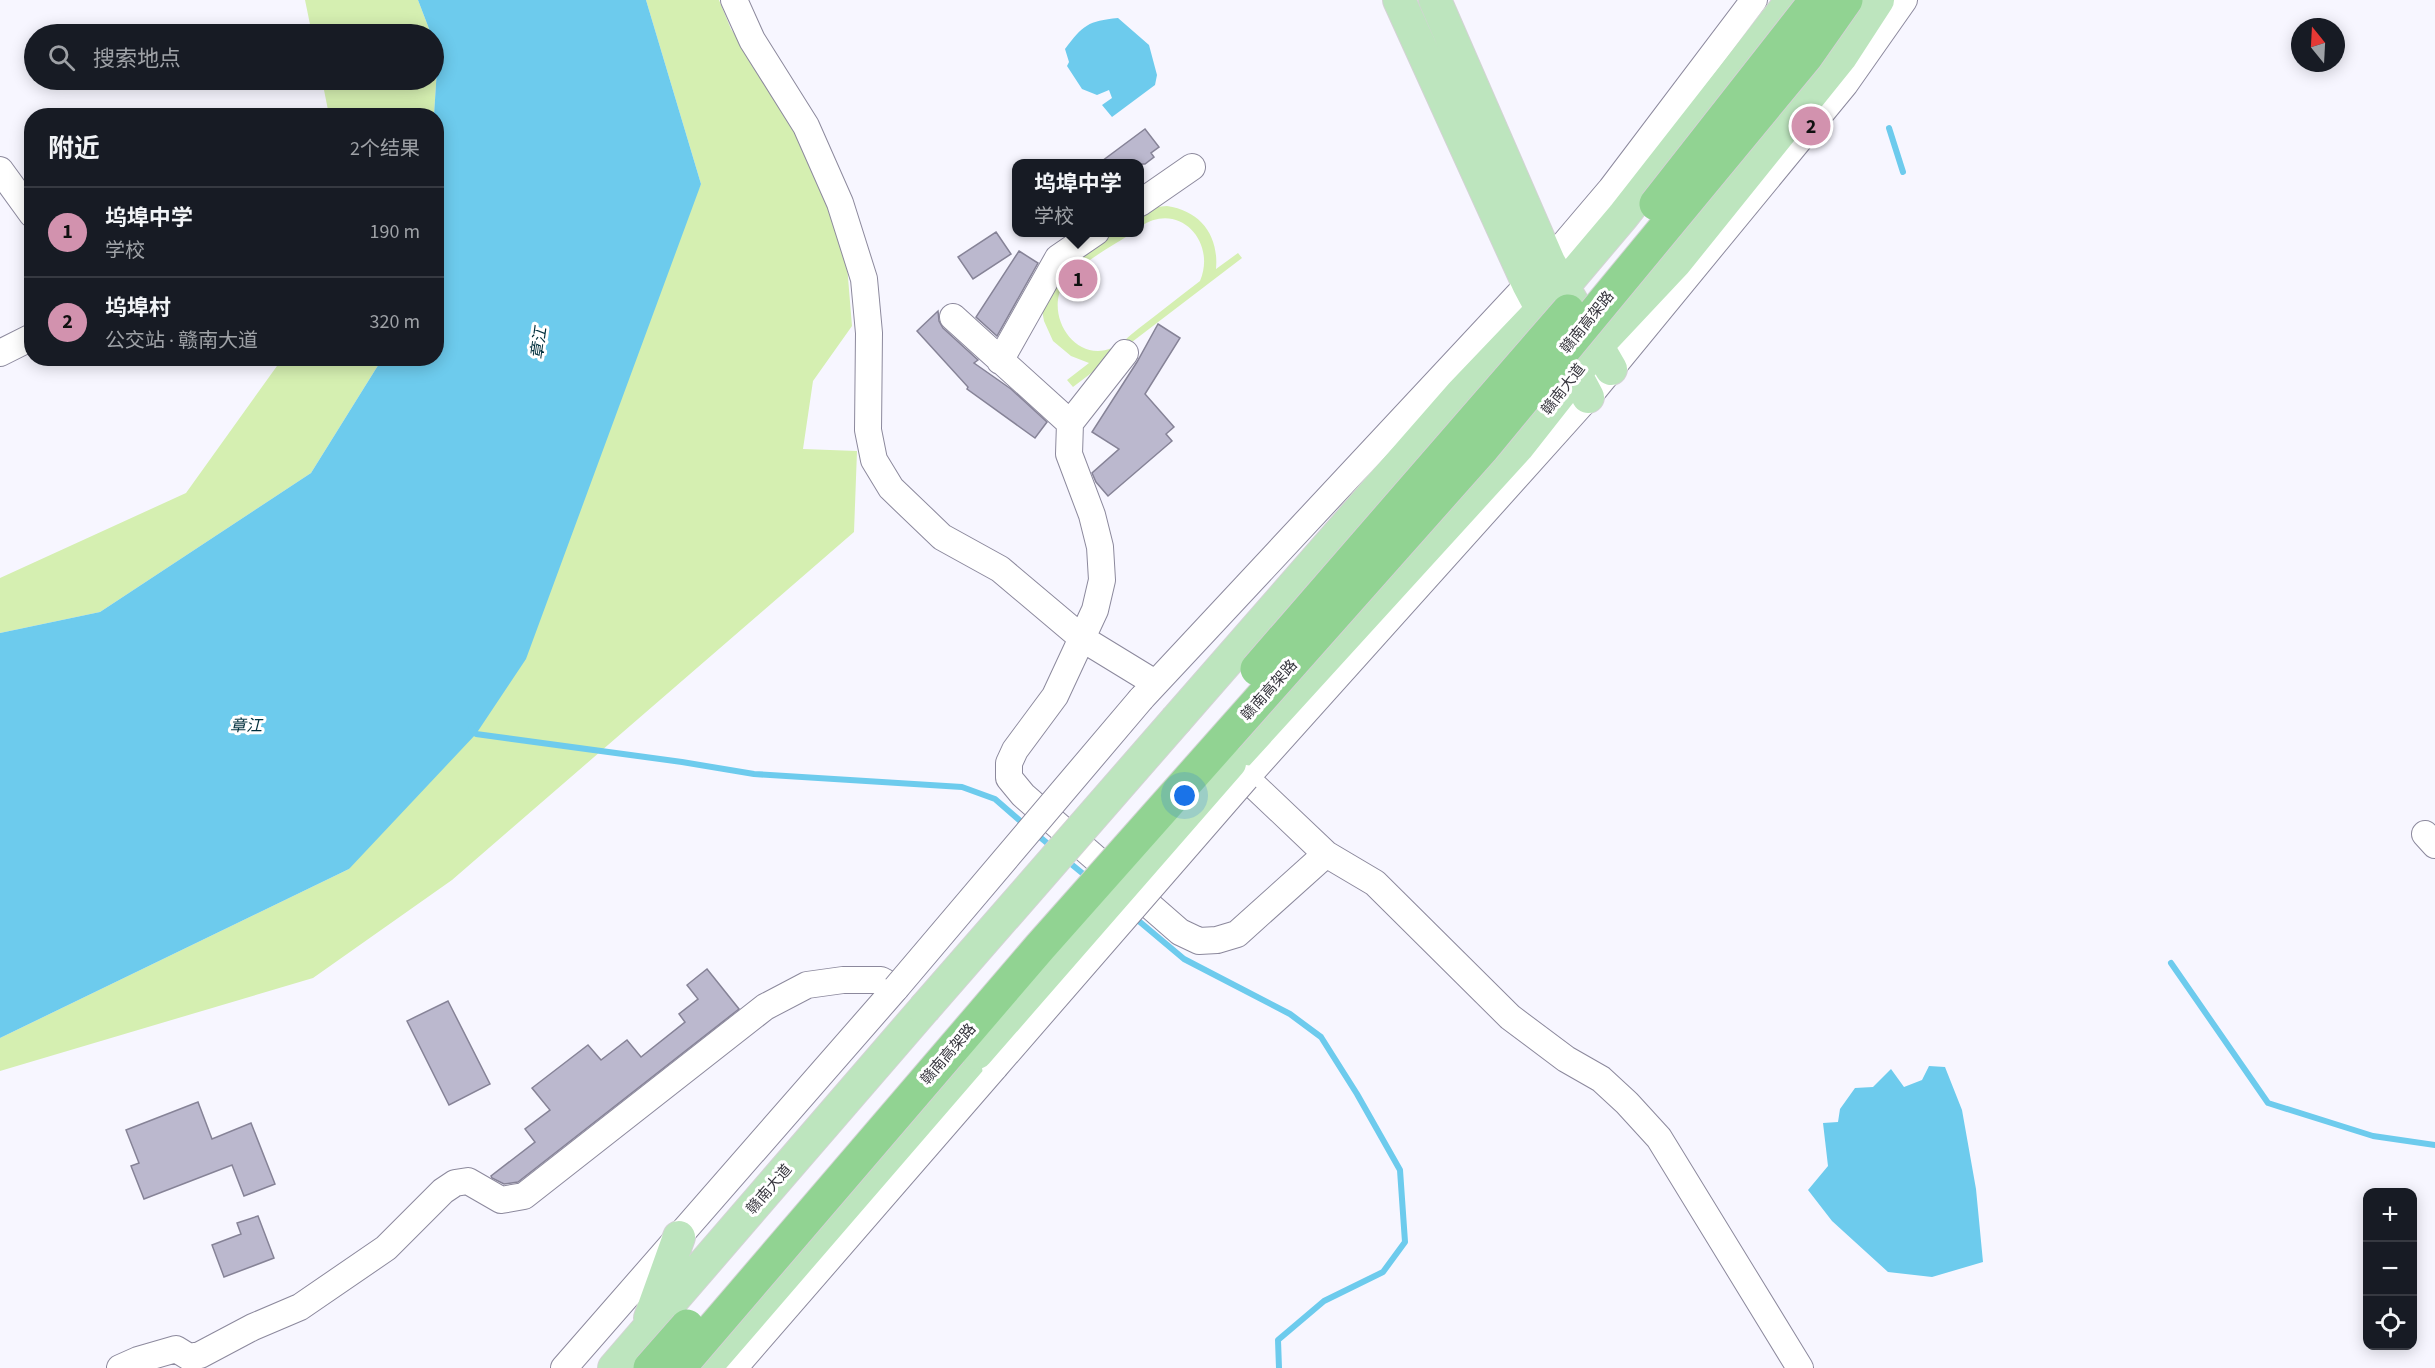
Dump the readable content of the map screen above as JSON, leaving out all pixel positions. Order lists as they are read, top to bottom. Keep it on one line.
{"streets":{"highway":["赣南高架路"],"main road":["赣南大道"]},"water":["章江"],"north":"top","page":{"search":"搜索地点","pins":["2","1"],"heading":["附近","2个结果"],"popup":["坞埠中学","学校"],"list":[{"mark":"1","name":"坞埠中学","note":"学校","value":"190 m"},{"mark":"2","name":"坞埠村","note":"公交站 · 赣南大道","value":"320 m"}],"map_buttons":["+","−"]}}
